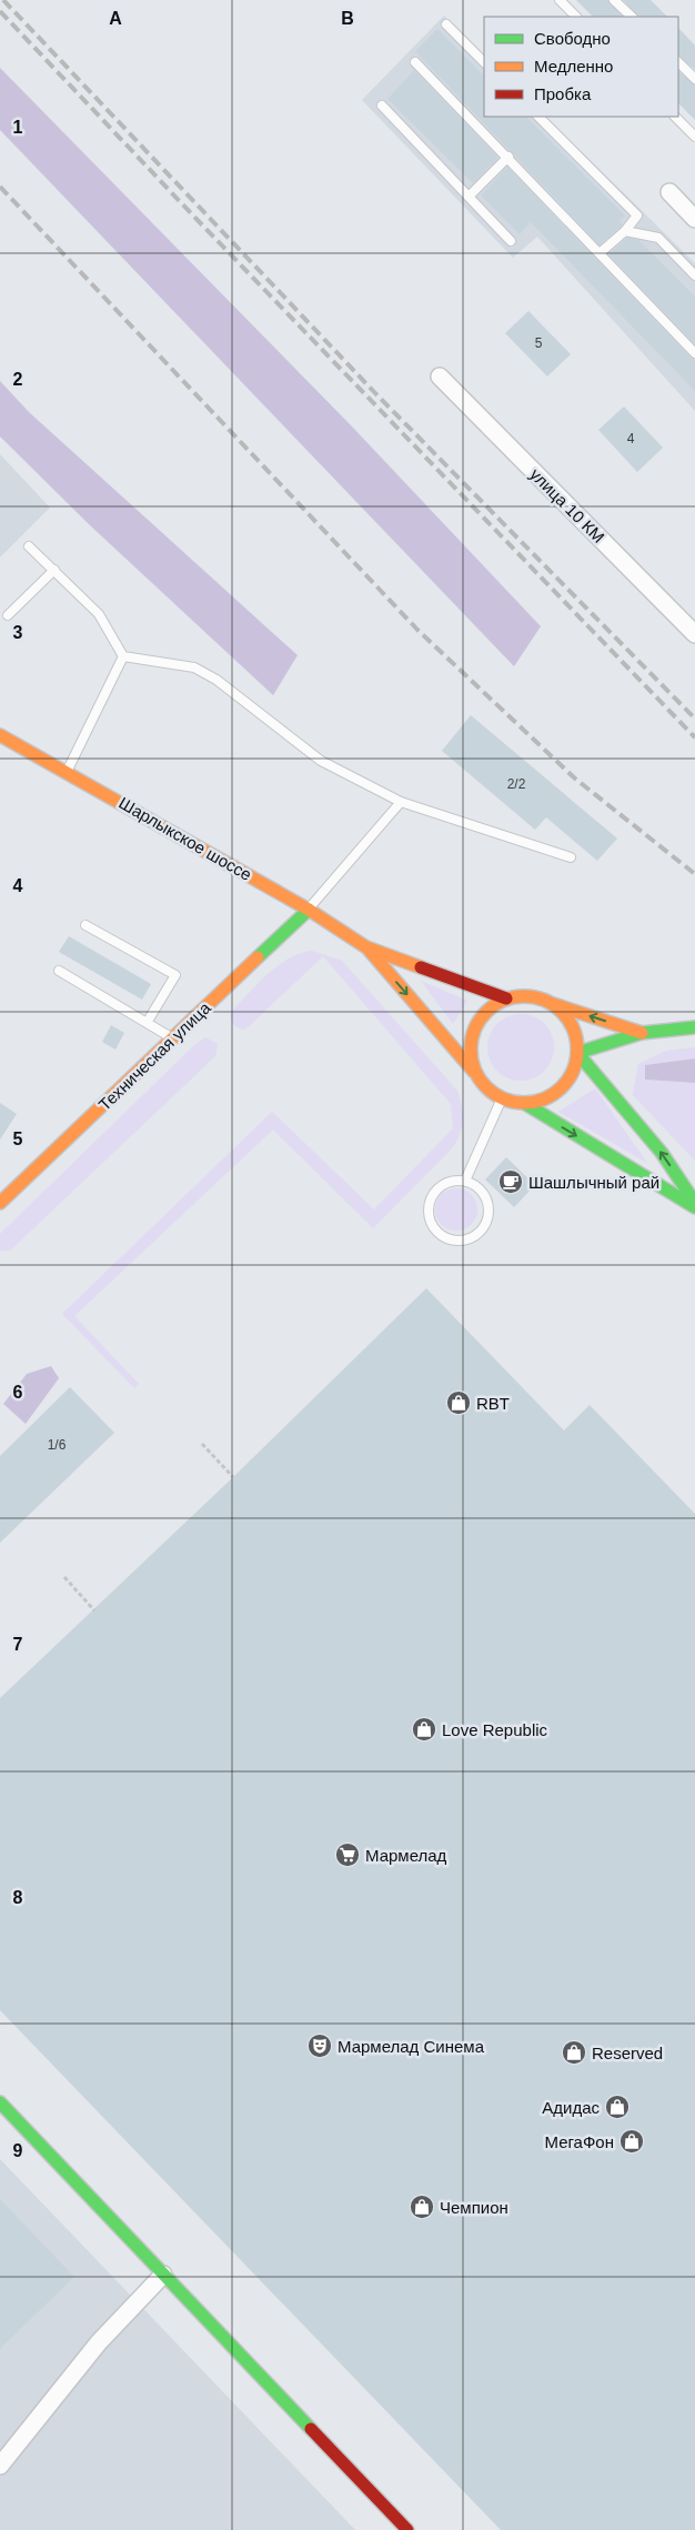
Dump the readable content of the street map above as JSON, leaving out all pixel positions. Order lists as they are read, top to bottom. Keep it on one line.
{"streets":{"street":["улица 10 КМ","Шарлыкское шоссе","Техническая улица"]},"crossings":[["Шарлыкское шоссе","Техническая улица"]],"places":{"cafe":["Шашлычный рай"],"shop":["RBT","Love Republic","Reserved","Адидас","МегаФон","Чемпион"],"supermarket":["Мармелад"],"theatre":["Мармелад Синема"]},"house_numbers":["5","4","2/2","1/6"],"legend":["Свободно","Медленно","Пробка"],"grid":{"columns":["A","B"],"rows":["1","2","3","4","5","6","7","8","9"]}}
